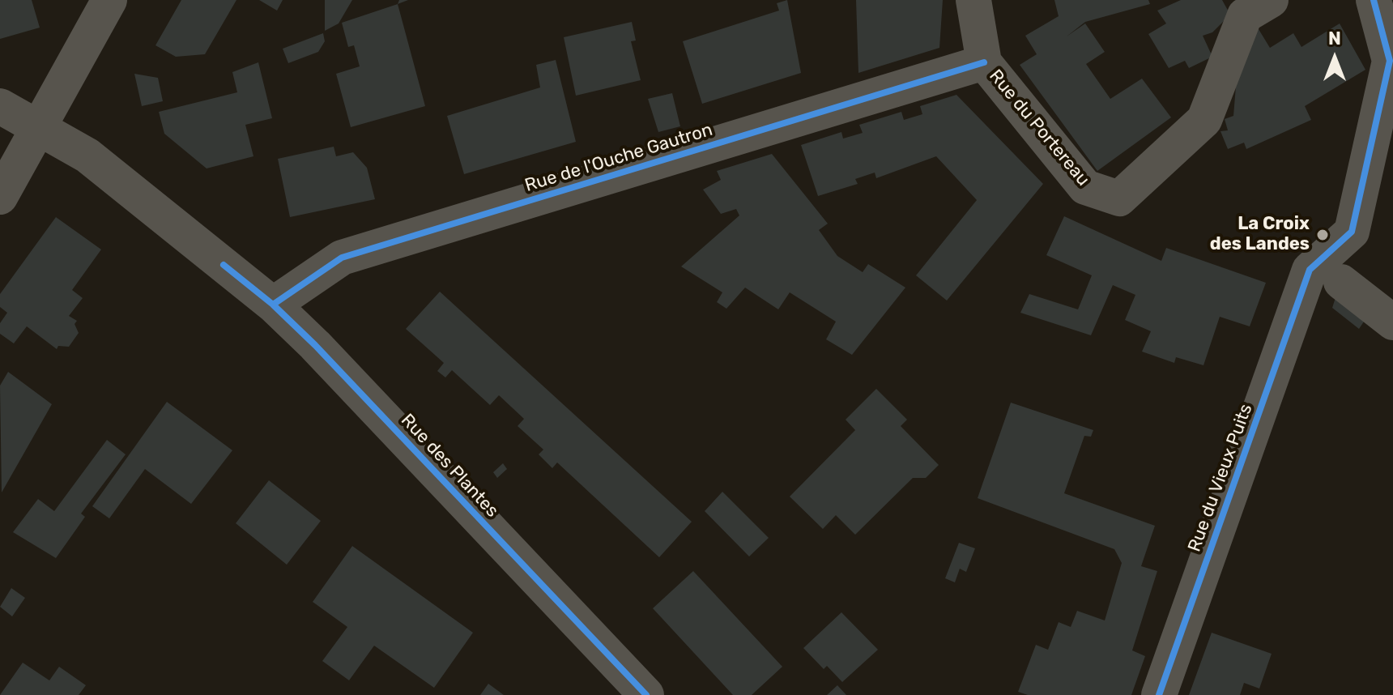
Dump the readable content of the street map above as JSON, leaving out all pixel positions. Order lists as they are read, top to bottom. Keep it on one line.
{"streets":{"street":["Rue du Portereau","Rue de l'Ouche Gautron","Rue des Plantes","Rue du Vieux Puits"]},"crossings":[["Rue du Portereau","Rue de l'Ouche Gautron"],["Rue de l'Ouche Gautron","Rue des Plantes"]],"places":["La Croix des Landes"],"north":"top"}
